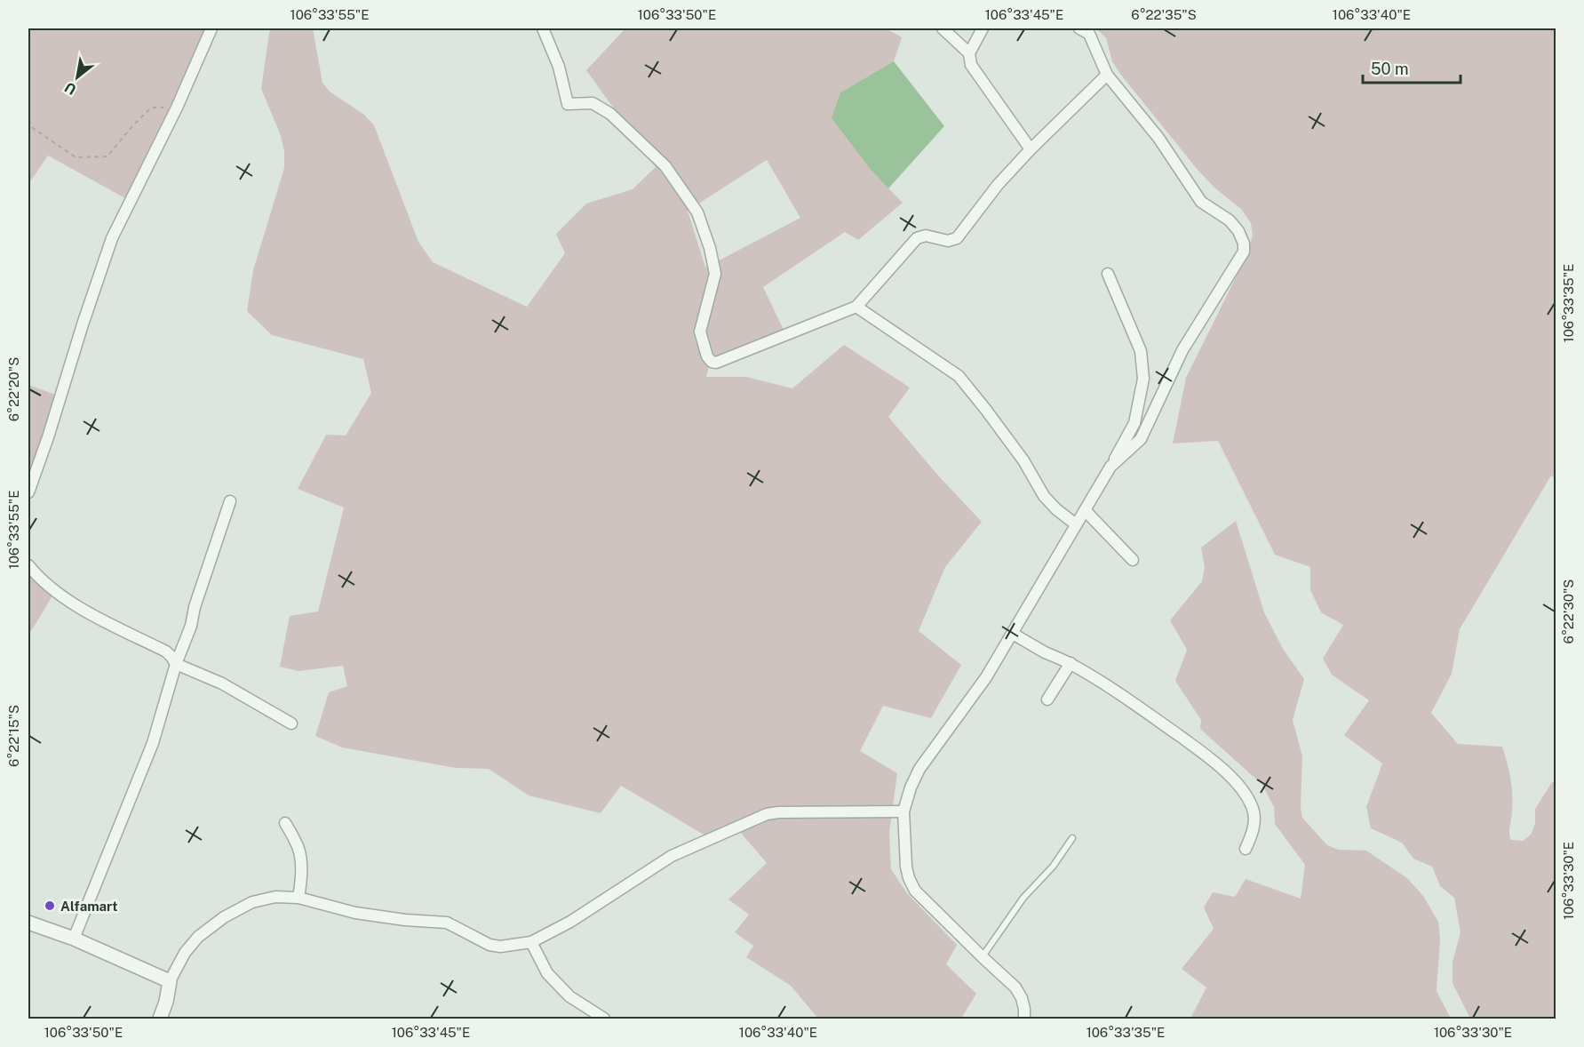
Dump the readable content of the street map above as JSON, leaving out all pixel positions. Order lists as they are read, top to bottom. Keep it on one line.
{"places":["Alfamart"],"scale_bar":"50 m","north":"bottom left","coordinates":["106°33'55\"E","106°33'50\"E","106°33'45\"E","6°22'35\"S","106°33'40\"E","106°33'35\"E","6°22'20\"S","6°22'30\"S","6°22'15\"S","106°33'30\"E"]}
